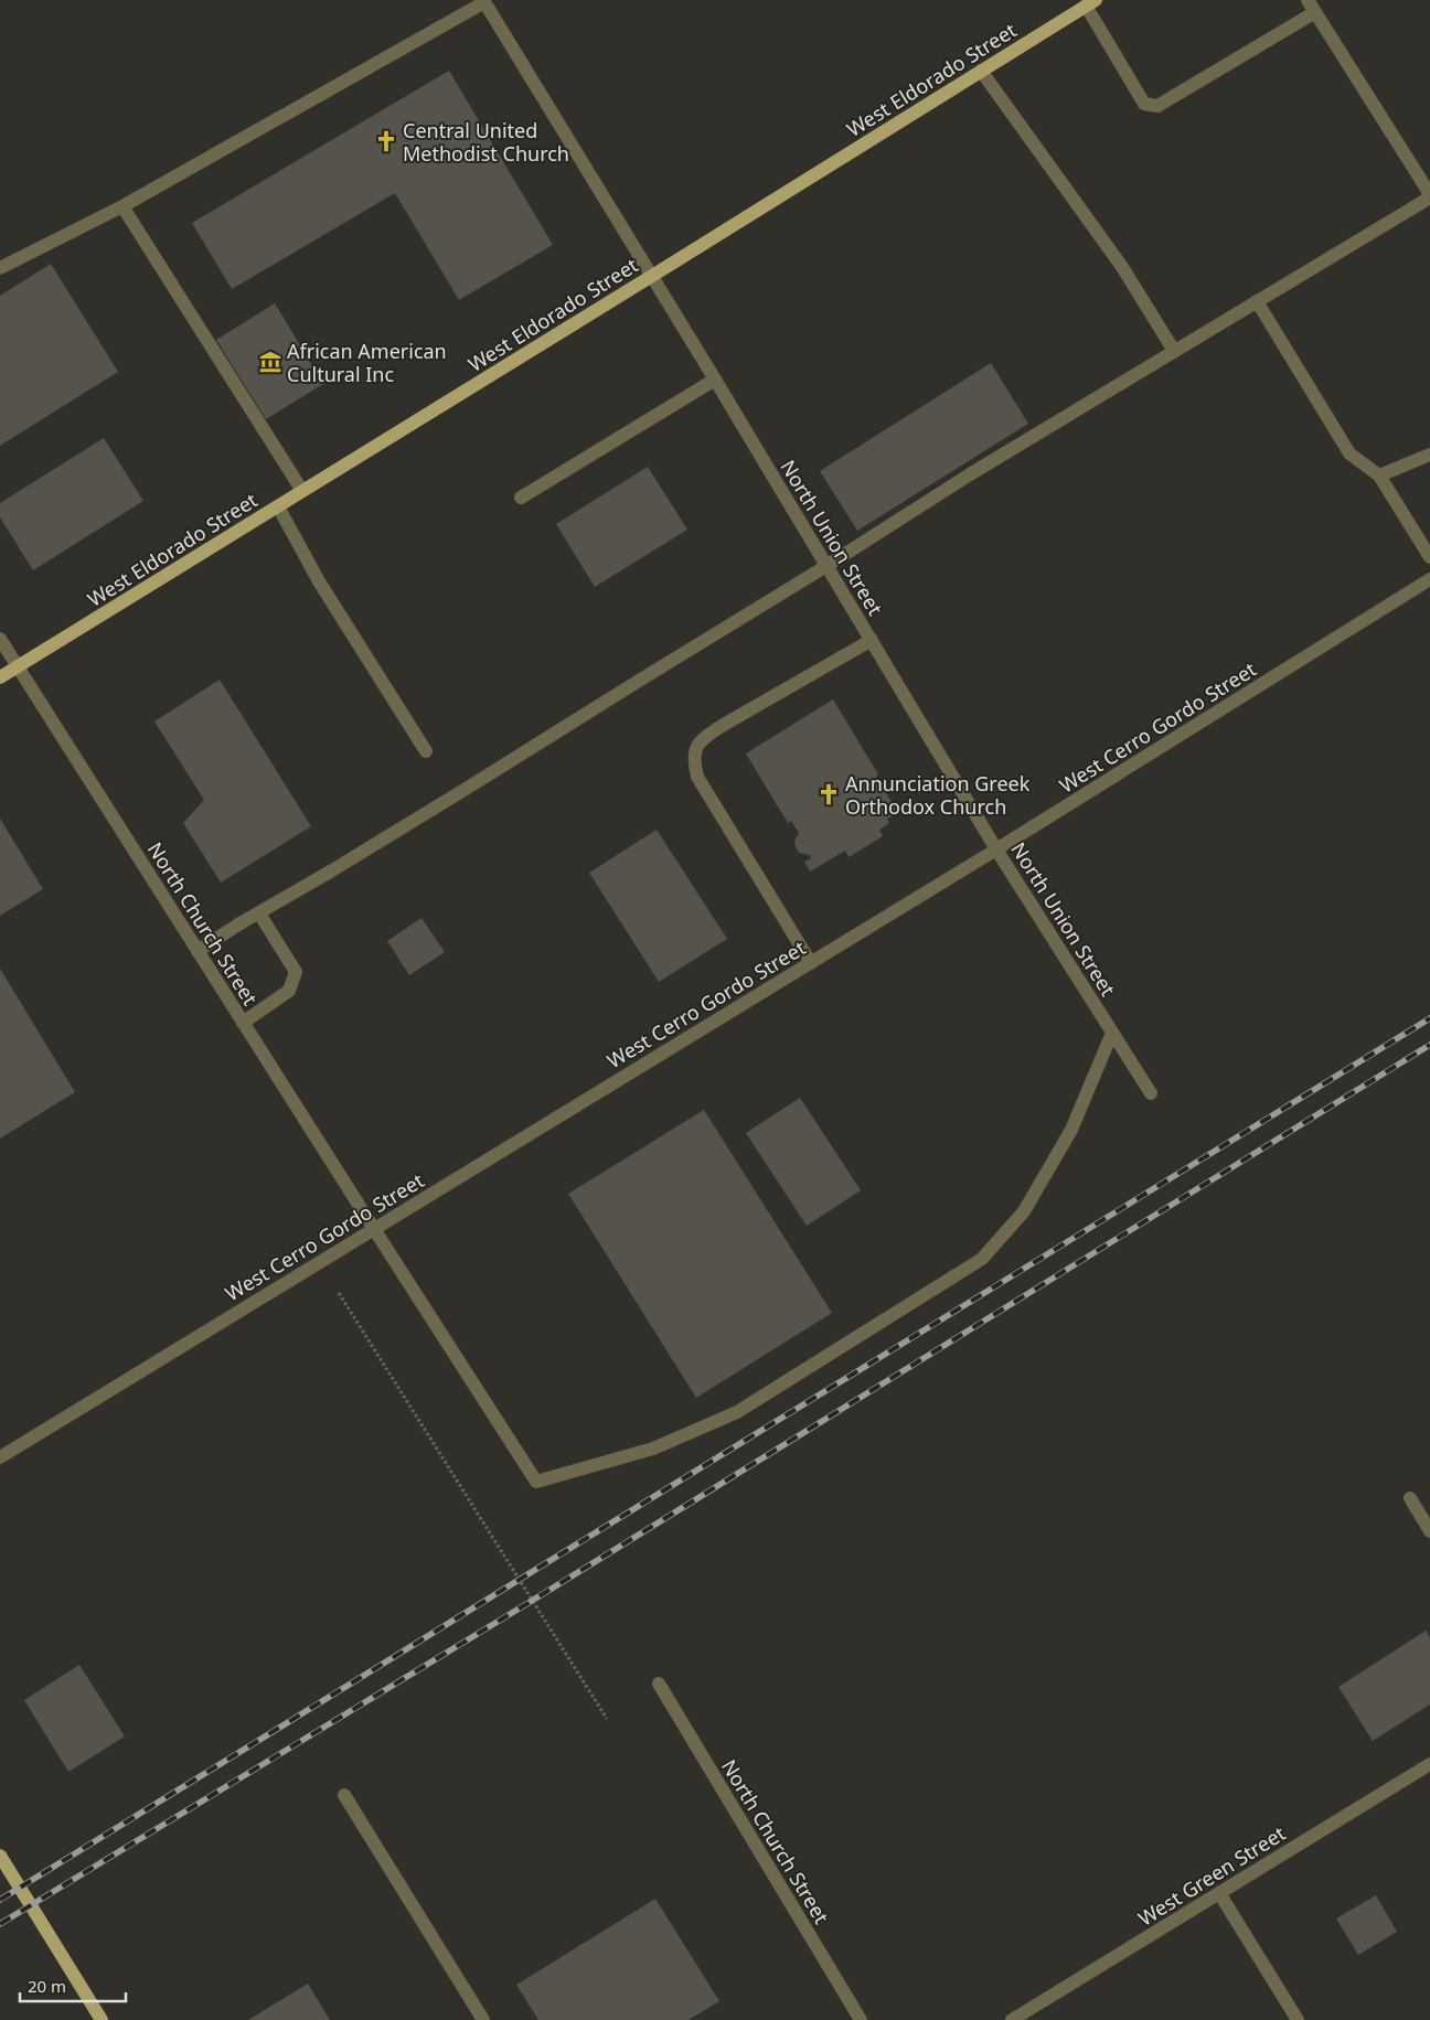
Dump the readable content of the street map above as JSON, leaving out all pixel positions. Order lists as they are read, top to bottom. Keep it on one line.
{"streets":{"main road":["West Eldorado Street"],"street":["North Union Street","West Cerro Gordo Street","North Church Street","West Green Street"]},"crossings":[["West Eldorado Street","North Union Street"],["West Eldorado Street","North Church Street"],["North Union Street","West Cerro Gordo Street"],["North Union Street","North Church Street"],["West Cerro Gordo Street","North Church Street"]],"places":{"church":["Central United Methodist Church","Annunciation Greek Orthodox Church"],"museum":["African American Cultural Inc"]},"scale_bar":"20 m"}
